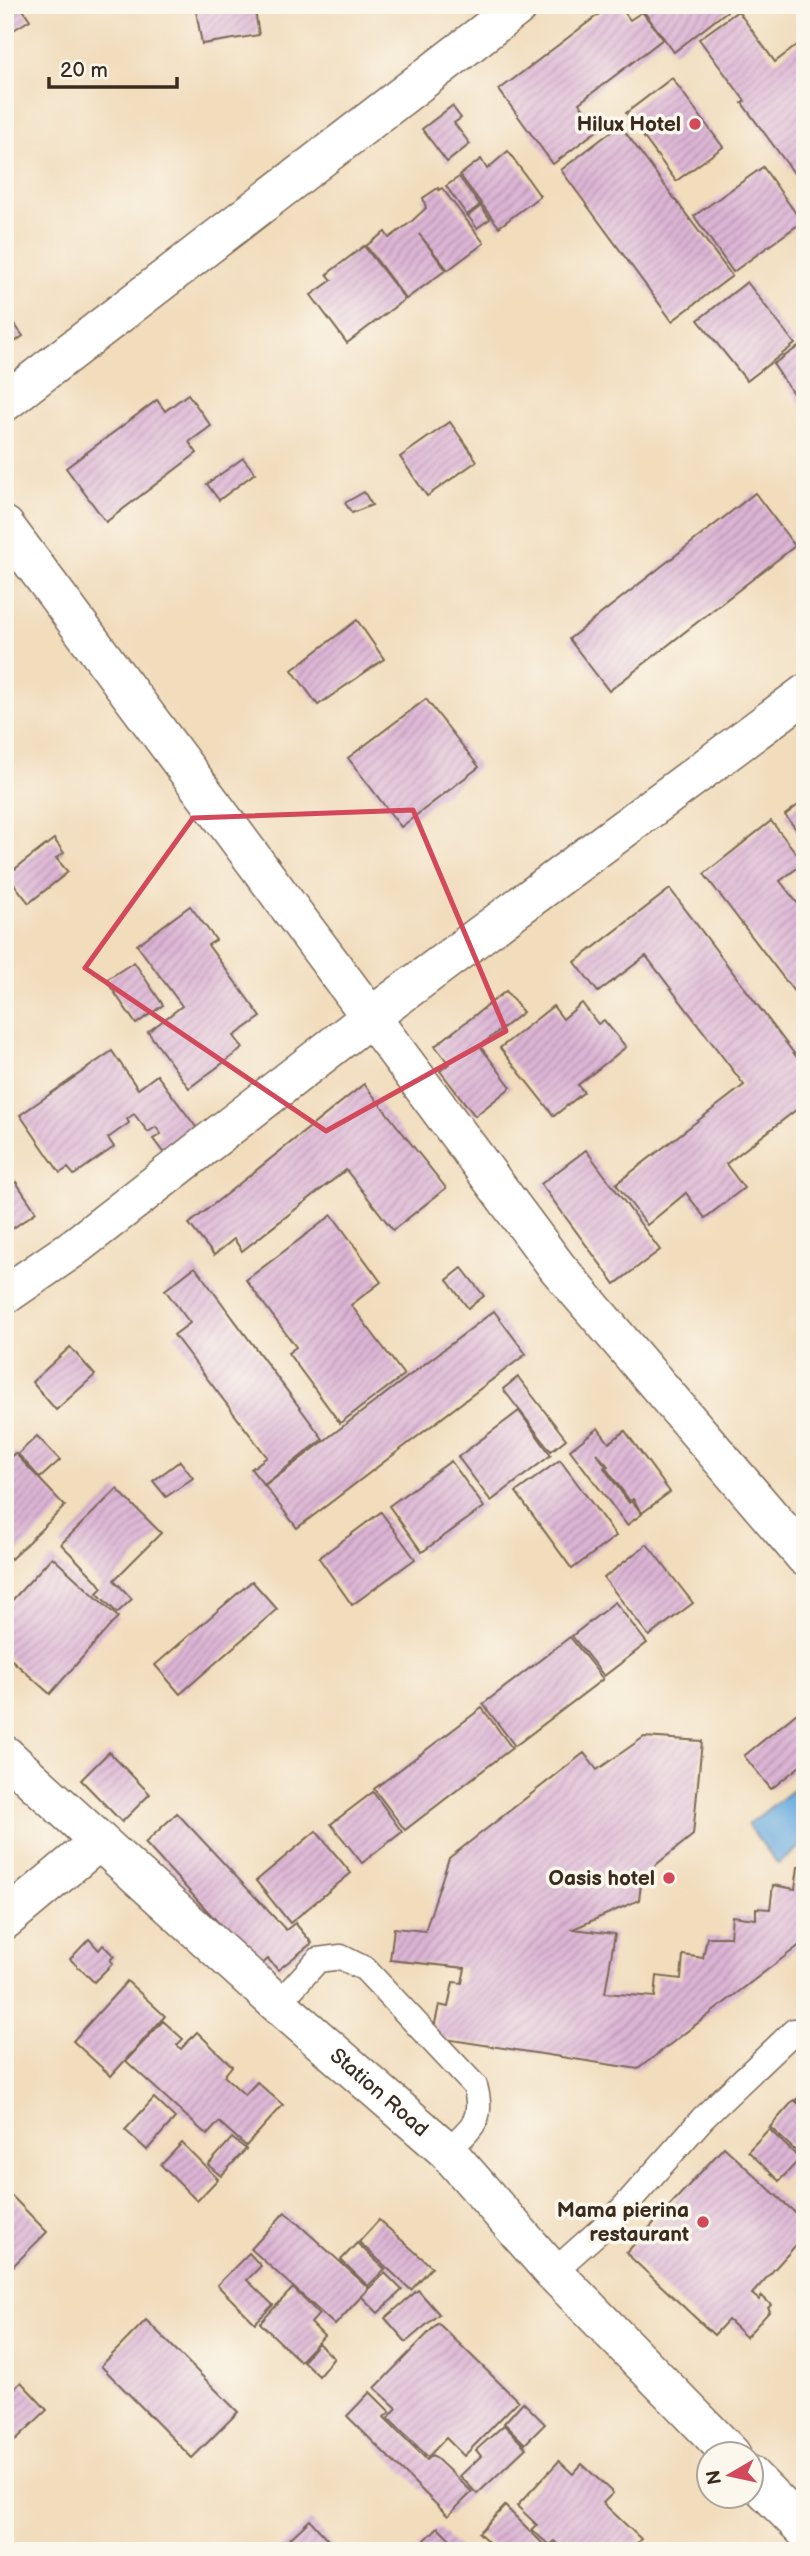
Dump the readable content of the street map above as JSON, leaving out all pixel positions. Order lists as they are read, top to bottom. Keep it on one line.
{"streets":{"street":["Station Road"]},"places":["Hilux Hotel","Oasis hotel","Mama pierina restaurant"],"scale_bar":"20 m","north":"left"}
